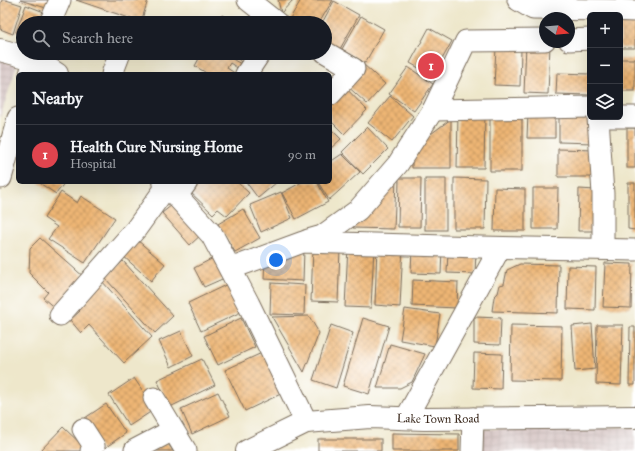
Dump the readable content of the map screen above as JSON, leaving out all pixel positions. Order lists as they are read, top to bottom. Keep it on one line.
{"streets":{"street":["Lake Town Road"]},"north":"right","page":{"map_buttons":["+","−"],"search":"Search here","pins":"1","heading":"Nearby","list":[{"mark":"1","name":"Health Cure Nursing Home","note":"Hospital","value":"90 m"}]}}
